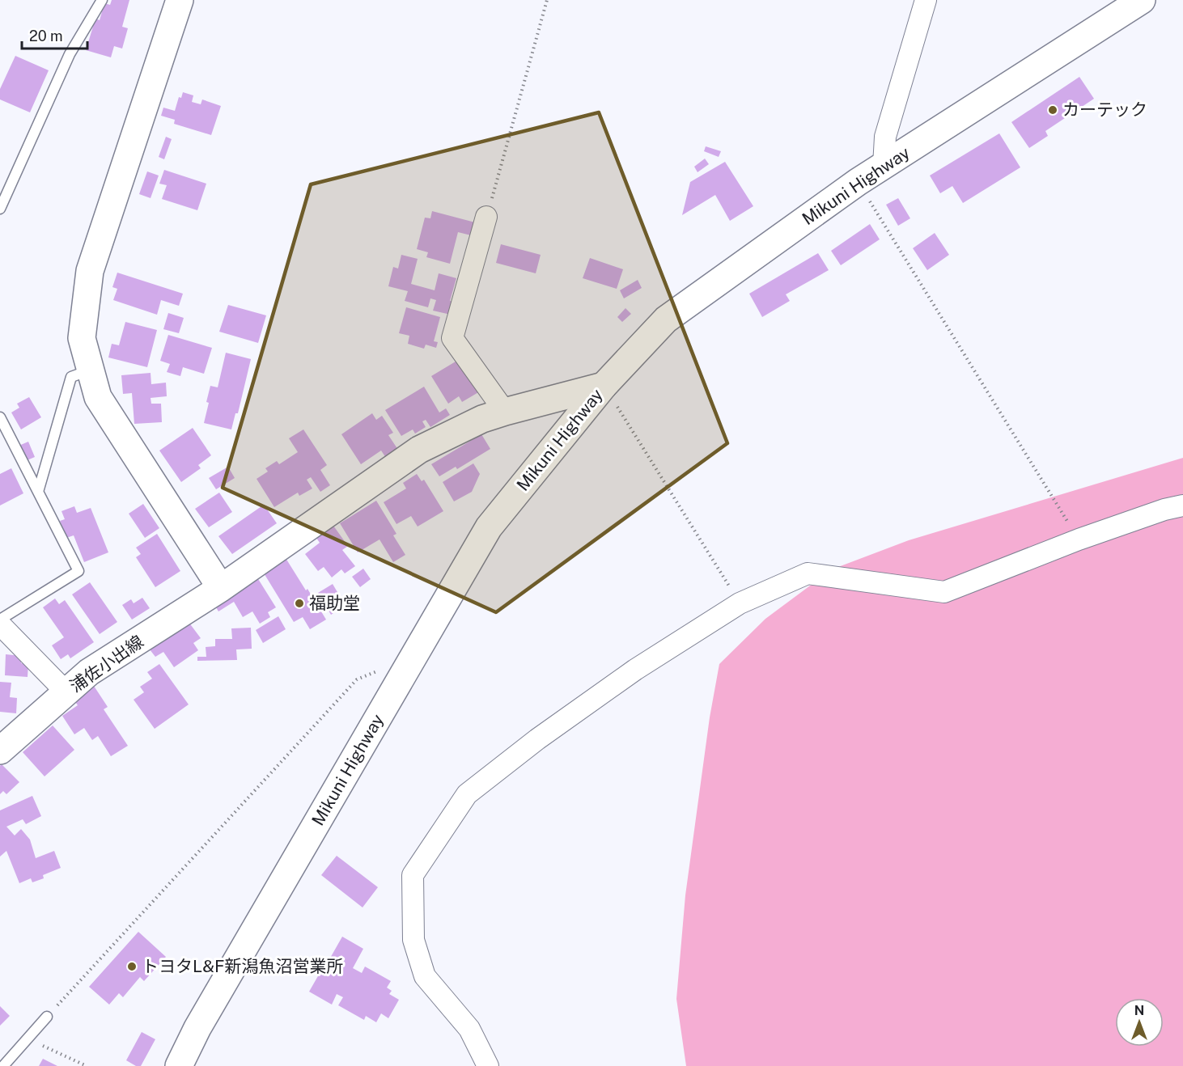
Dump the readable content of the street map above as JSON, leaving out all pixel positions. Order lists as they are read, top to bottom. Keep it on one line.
{"streets":{"main road":["Mikuni Highway","浦佐小出線"]},"crossings":[["Mikuni Highway","浦佐小出線"]],"places":["カーテック","福助堂","トヨタL&F新潟魚沼営業所"],"scale_bar":"20 m","north":"top"}
